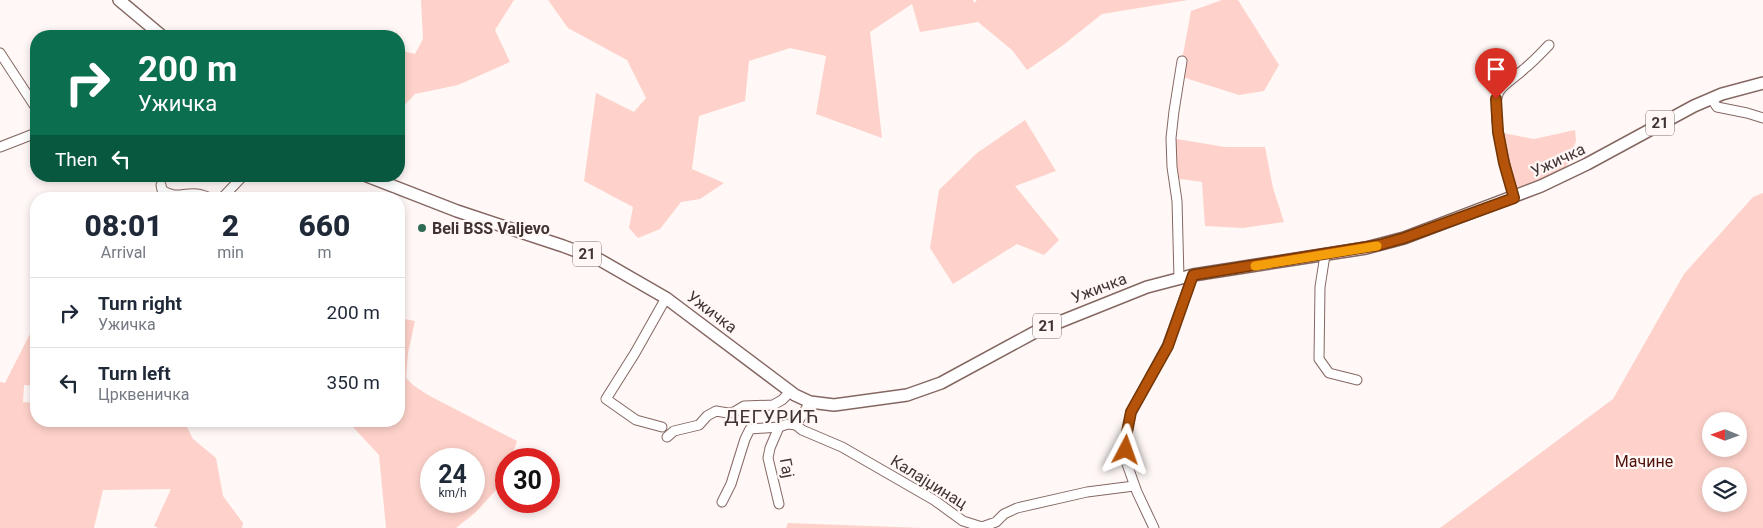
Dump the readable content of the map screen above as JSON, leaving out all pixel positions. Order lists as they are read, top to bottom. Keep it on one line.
{"streets":{"main road":["21","Ужичка"],"street":["Гај","Калајџинац"]},"districts":["ДЕГУРИЋ"],"parks":["Мачине"],"places":["Beli BSS Valjevo"],"north":"left","page":{"turn":["200 m","Ужичка"],"then":"Then","eta":["08:01","Arrival","2","min","660","m"],"list":[{"name":"Turn right","note":"Ужичка","value":"200 m"},{"name":"Turn left","note":"Црквеничка","value":"350 m"}],"speed":"24 km/h","limit":"30"}}
